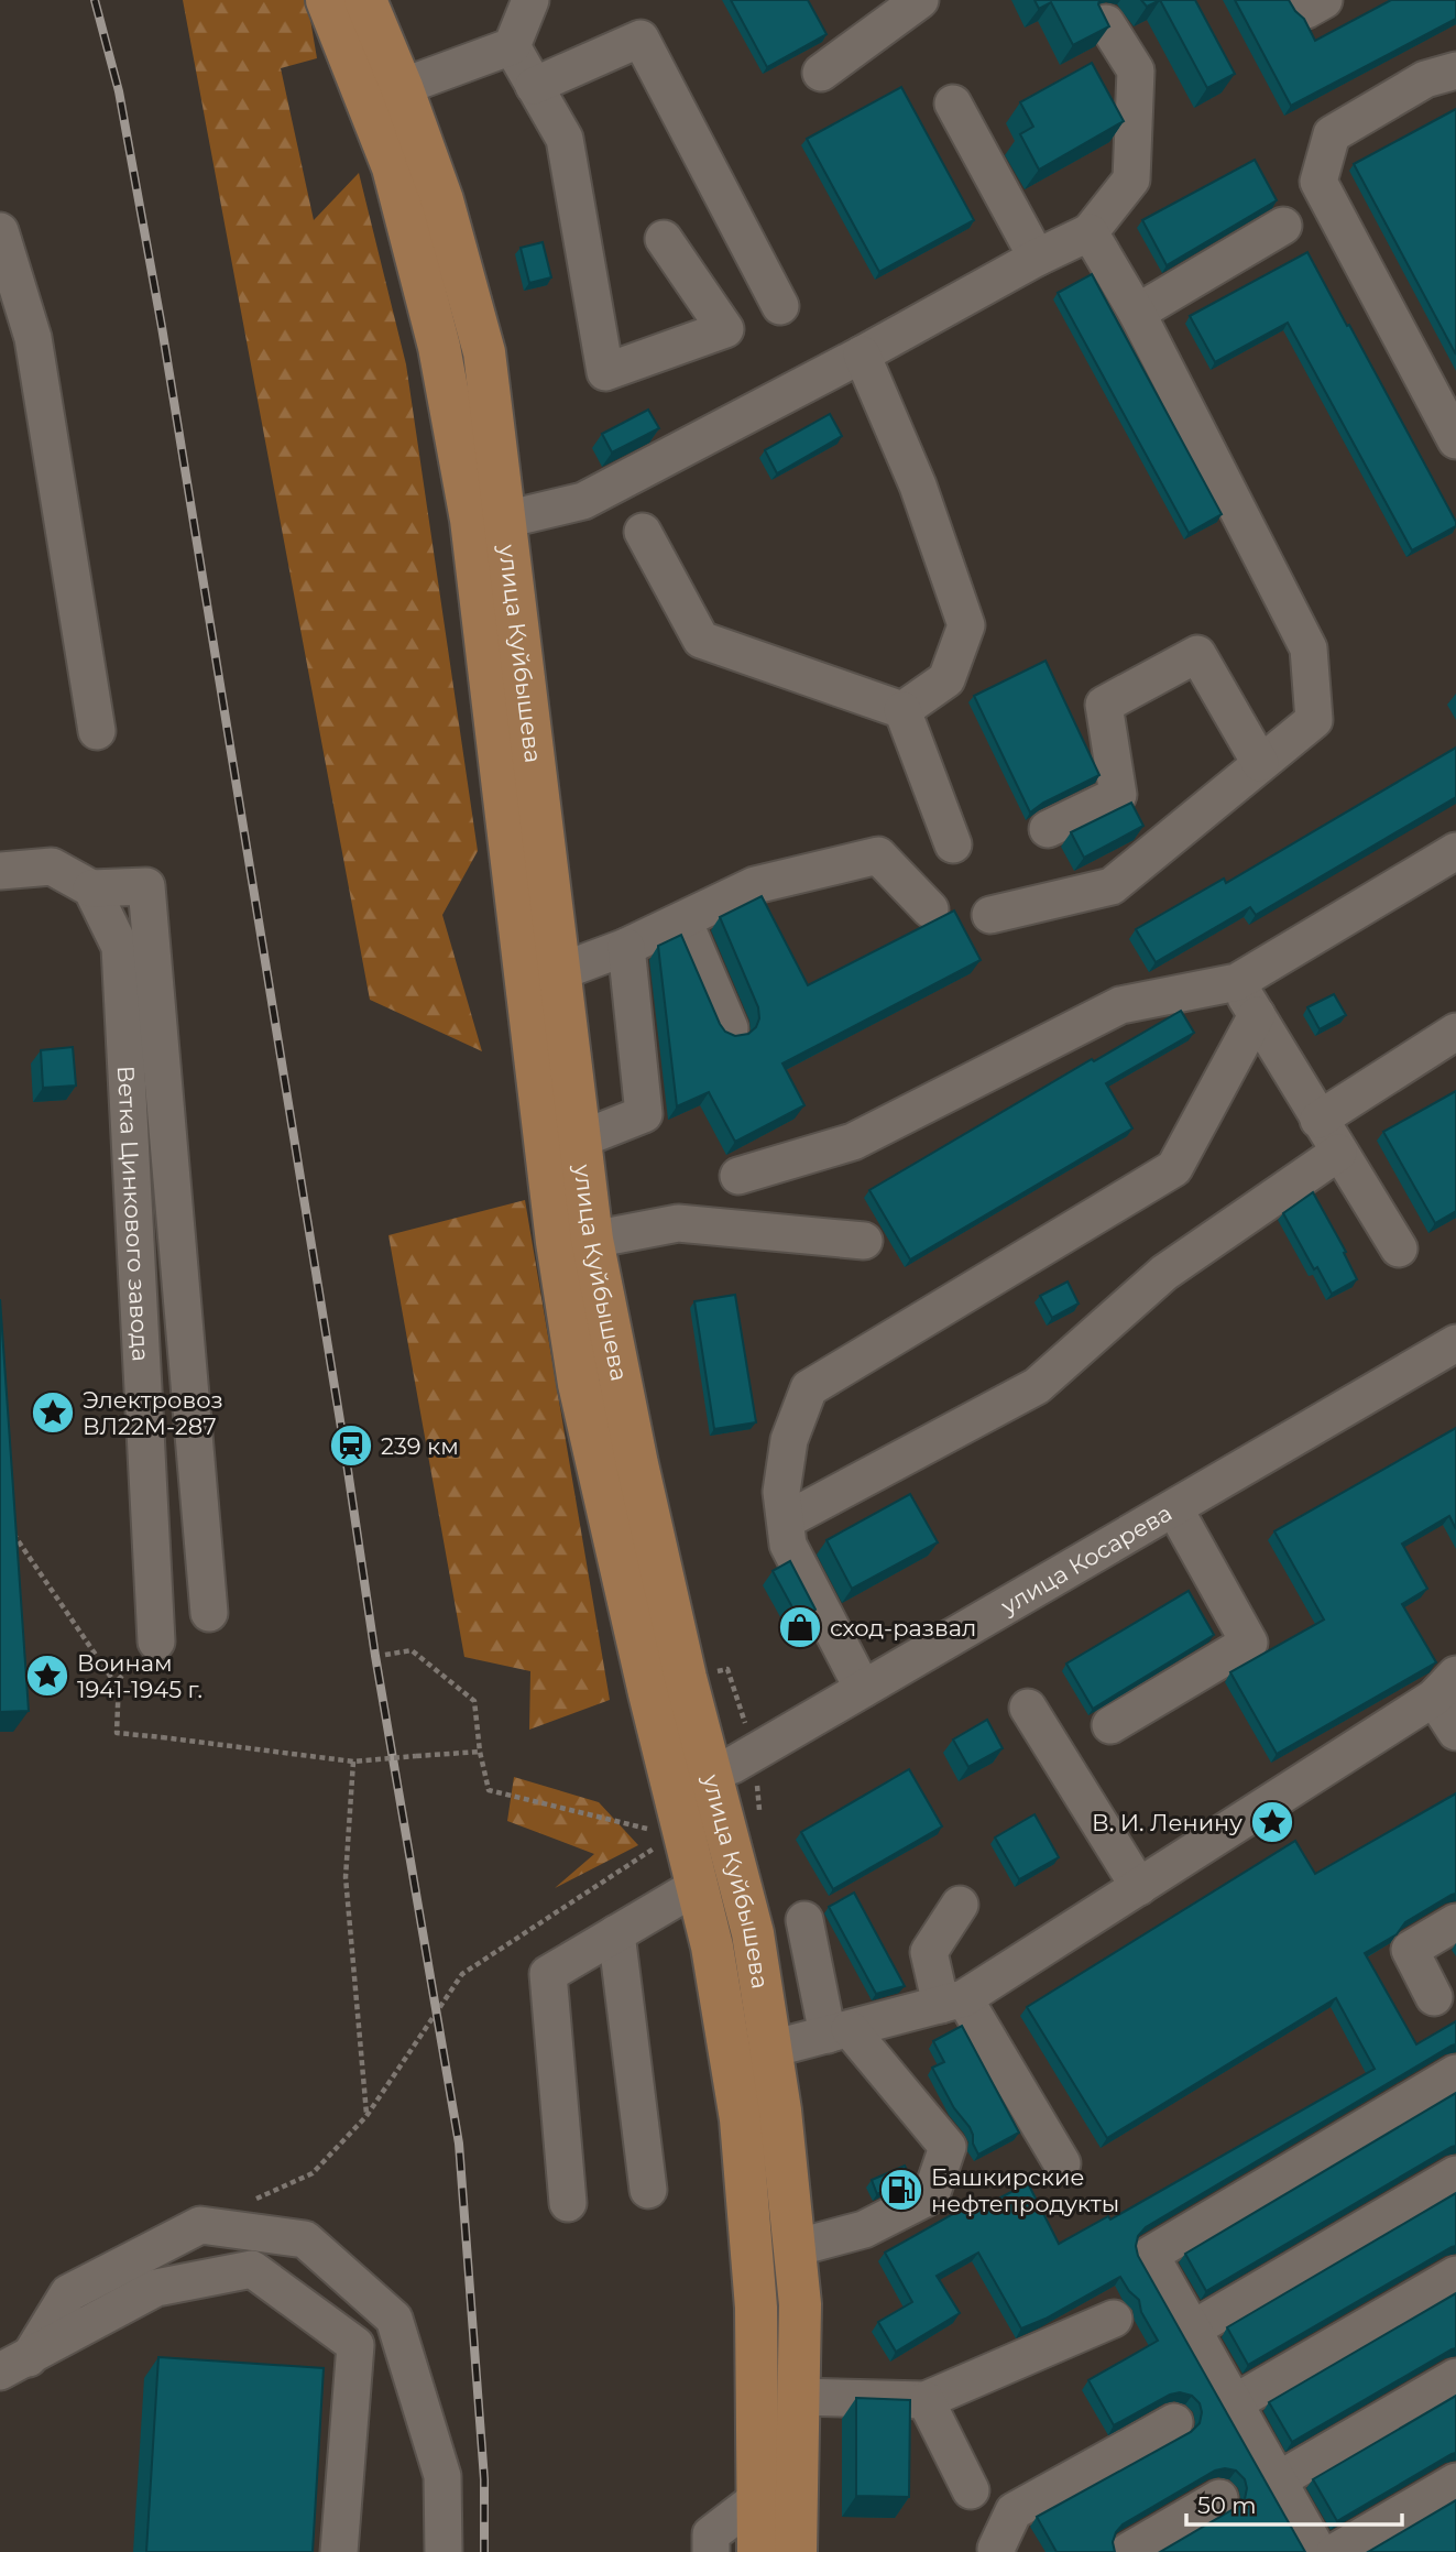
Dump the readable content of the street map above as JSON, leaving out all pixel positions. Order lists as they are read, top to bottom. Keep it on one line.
{"streets":{"main road":["улица Куйбышева"],"street":["Ветка Цинкового завода","улица Косарева"]},"crossings":[["улица Куйбышева","улица Косарева"]],"places":{"place":["Электровоз ВЛ22М-287","Воинам 1941-1945 г.","В. И. Ленину"],"station":["239 км"],"shop":["сход-развал"],"fuel station":["Башкирские нефтепродукты"]},"scale_bar":"50 m"}
